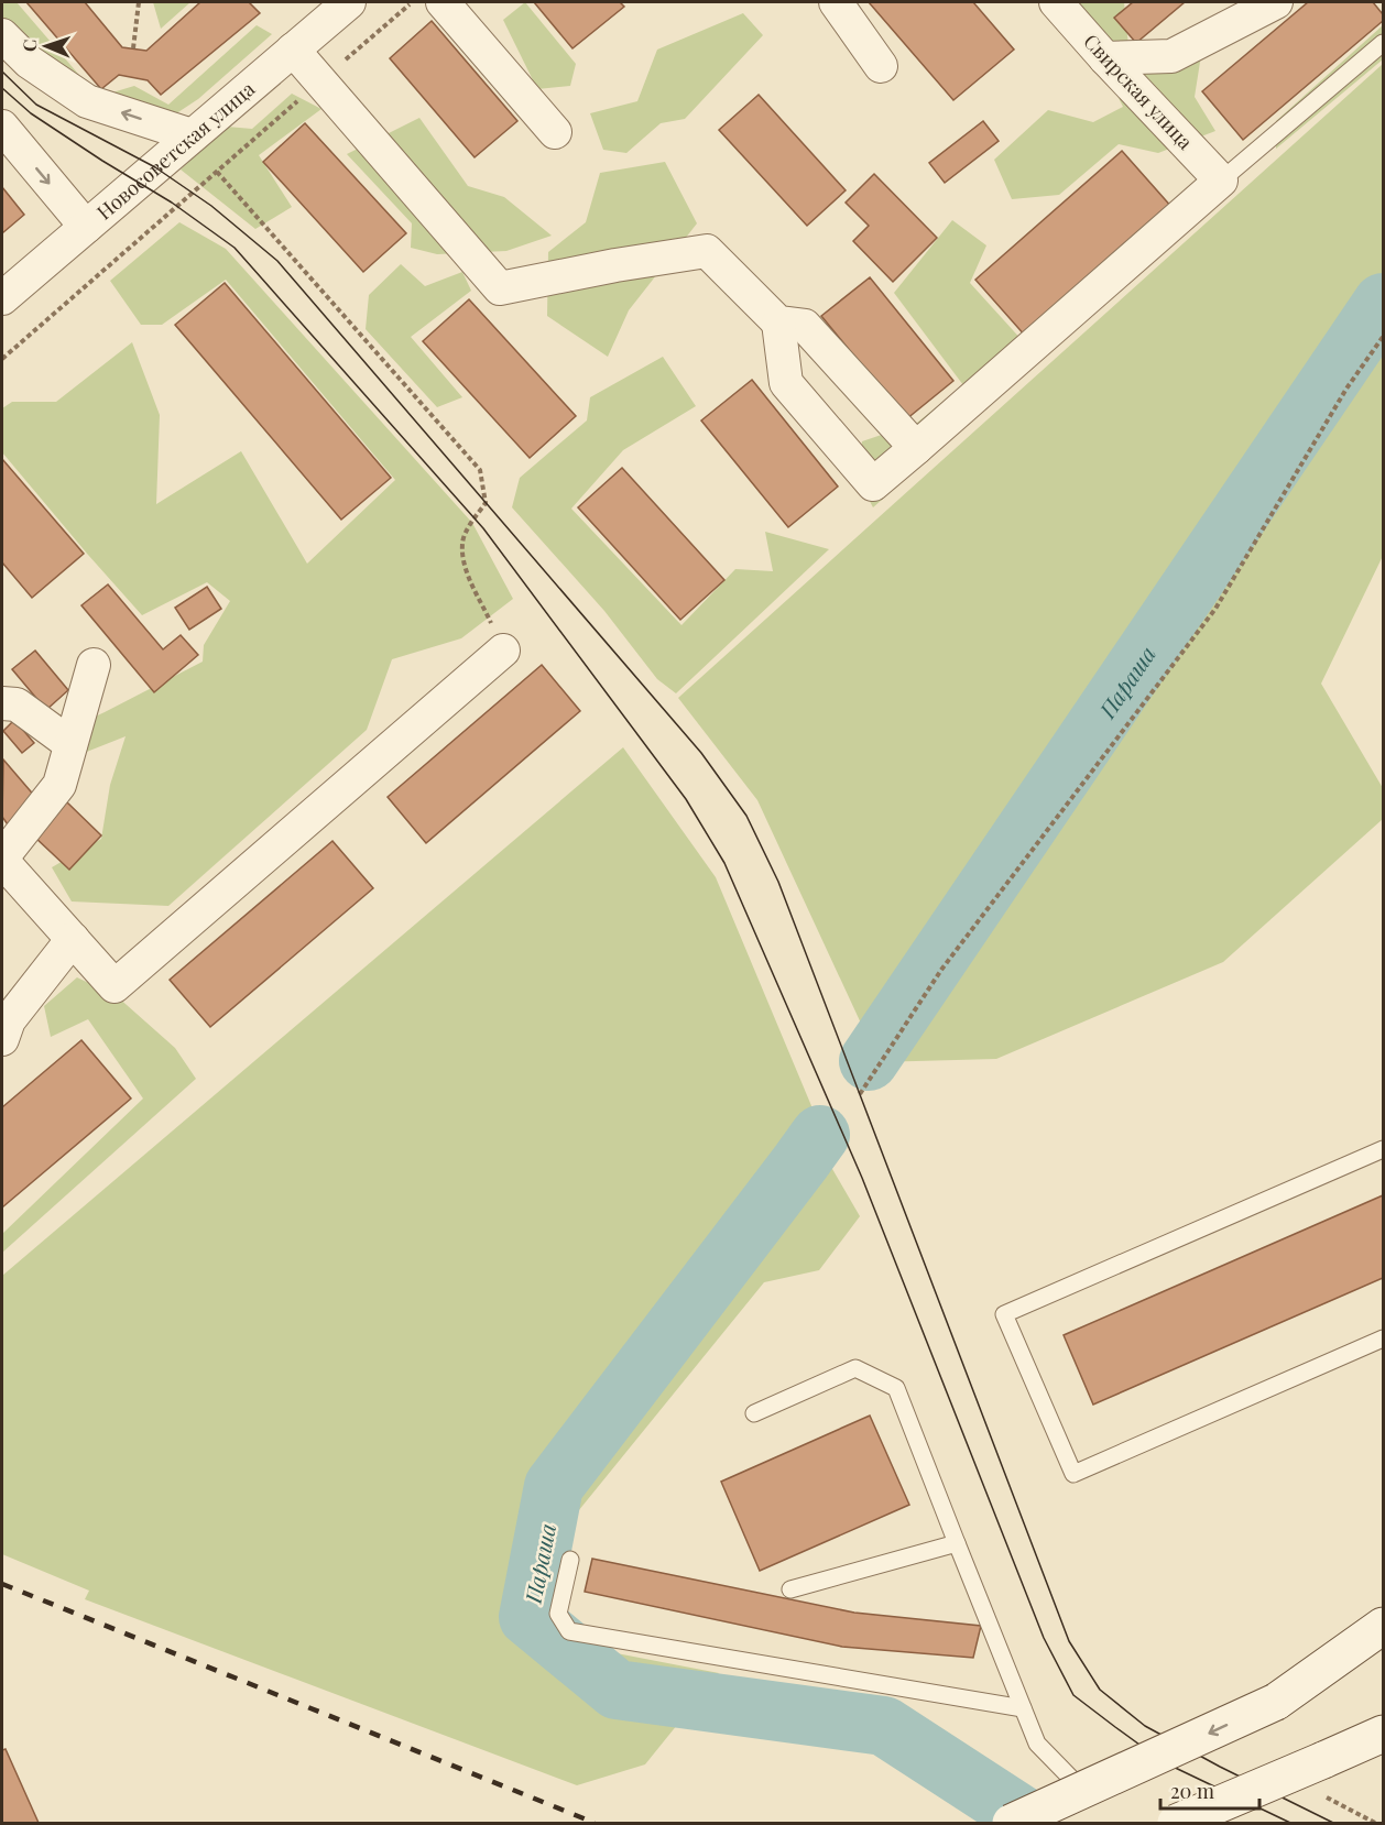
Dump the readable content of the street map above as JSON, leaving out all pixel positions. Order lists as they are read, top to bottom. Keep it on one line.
{"streets":{"street":["Свирская улица","Новосоветская улица"]},"water":["Параша"],"scale_bar":"20 m","north":"left"}
